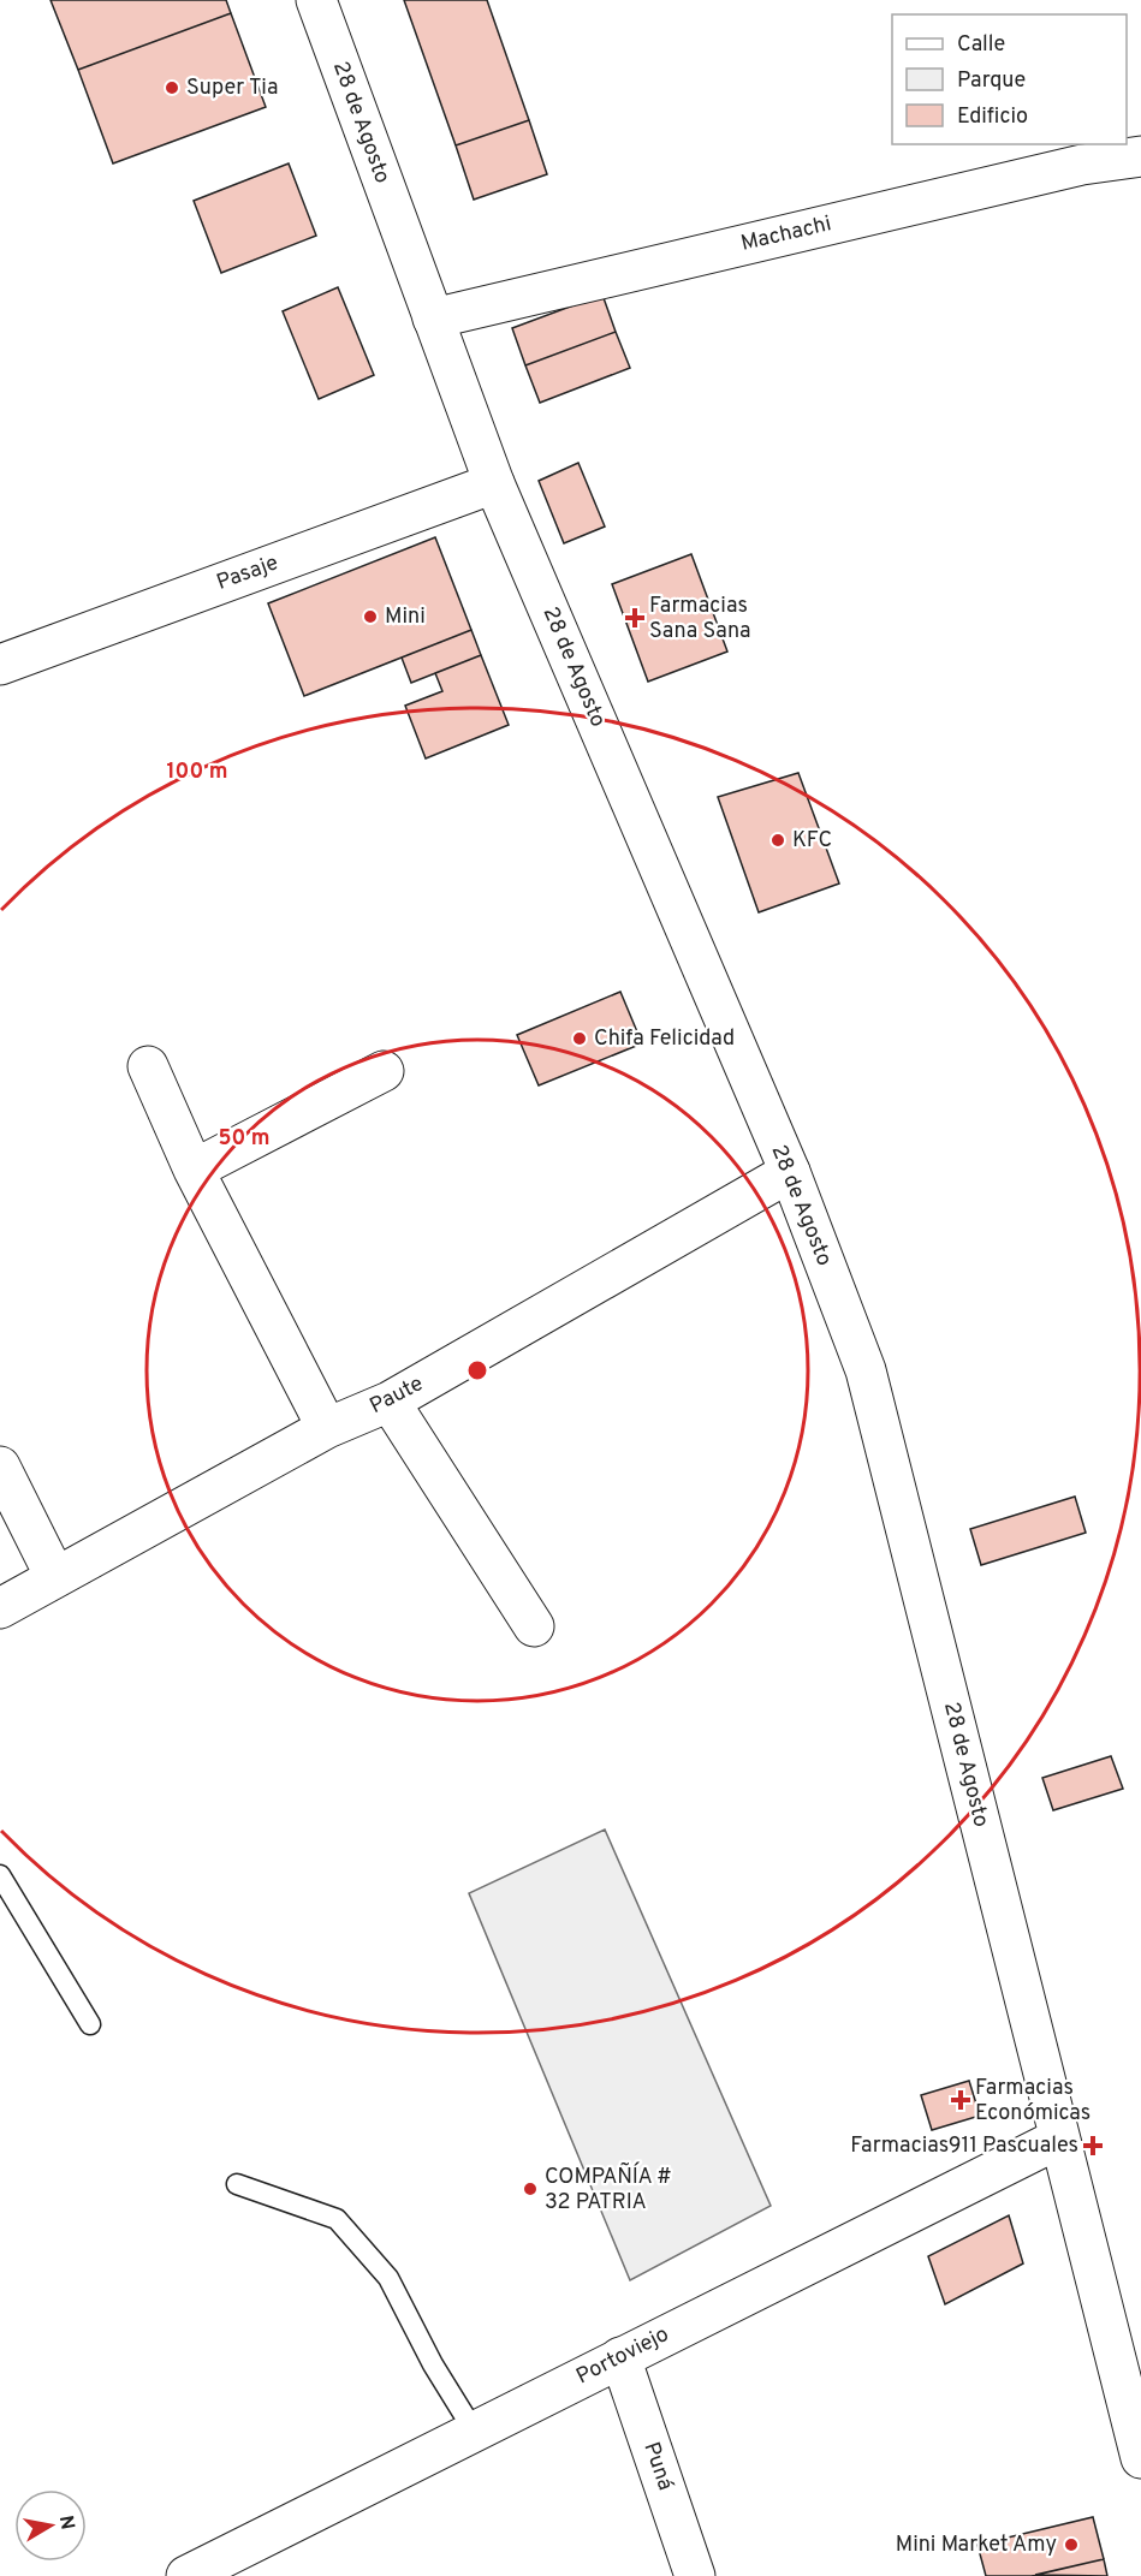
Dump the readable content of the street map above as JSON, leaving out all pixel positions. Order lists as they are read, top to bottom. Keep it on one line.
{"streets":{"street":["28 de Agosto","Machachi","Pasaje","Paute","Portoviejo","Puná"]},"crossings":[["28 de Agosto","Machachi"],["28 de Agosto","Pasaje"],["28 de Agosto","Paute"],["28 de Agosto","Portoviejo"],["Portoviejo","Puná"]],"places":{"other":["Super Tia","Mini","KFC","Chifa Felicidad","COMPAÑÍA # 32 PATRIA","Mini Market Amy"],"health":["Farmacias Sana Sana","Farmacias Económicas","Farmacias911 Pascuales"]},"legend":["Calle","Parque","Edificio"],"north":"right","rings":["100 m","50 m"]}
